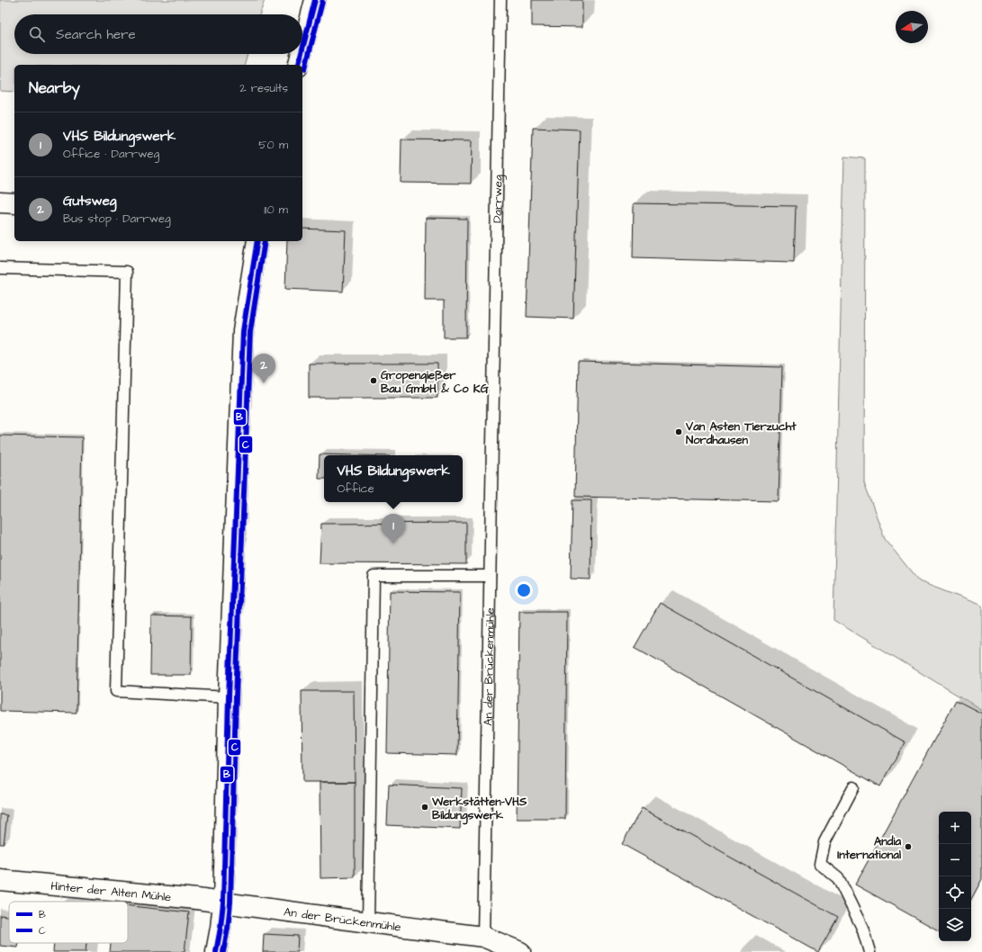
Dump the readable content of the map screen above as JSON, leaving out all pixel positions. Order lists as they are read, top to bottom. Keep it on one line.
{"streets":{"street":["An der Brückenmühle","Hinter der Alten Mühle"],"lane":["Darrweg"]},"crossings":[["Darrweg","An der Brückenmühle"],["An der Brückenmühle","Hinter der Alten Mühle"]],"places":["Gropengießer Bau GmbH & Co KG","Van Asten Tierzucht Nordhausen","Werkstätten-VHS Bildungswerk","Andia International"],"lines":["transit line B","transit line C"],"legend":["B","C"],"north":"left","page":{"search":"Search here","heading":["Nearby","2 results"],"list":[{"mark":"1","name":"VHS Bildungswerk","note":"Office · Darrweg","value":"50 m"},{"mark":"2","name":"Gutsweg","note":"Bus stop · Darrweg","value":"110 m"}],"pins":["2","1"],"popup":["VHS Bildungswerk","Office"],"map_buttons":["+","−"]}}
